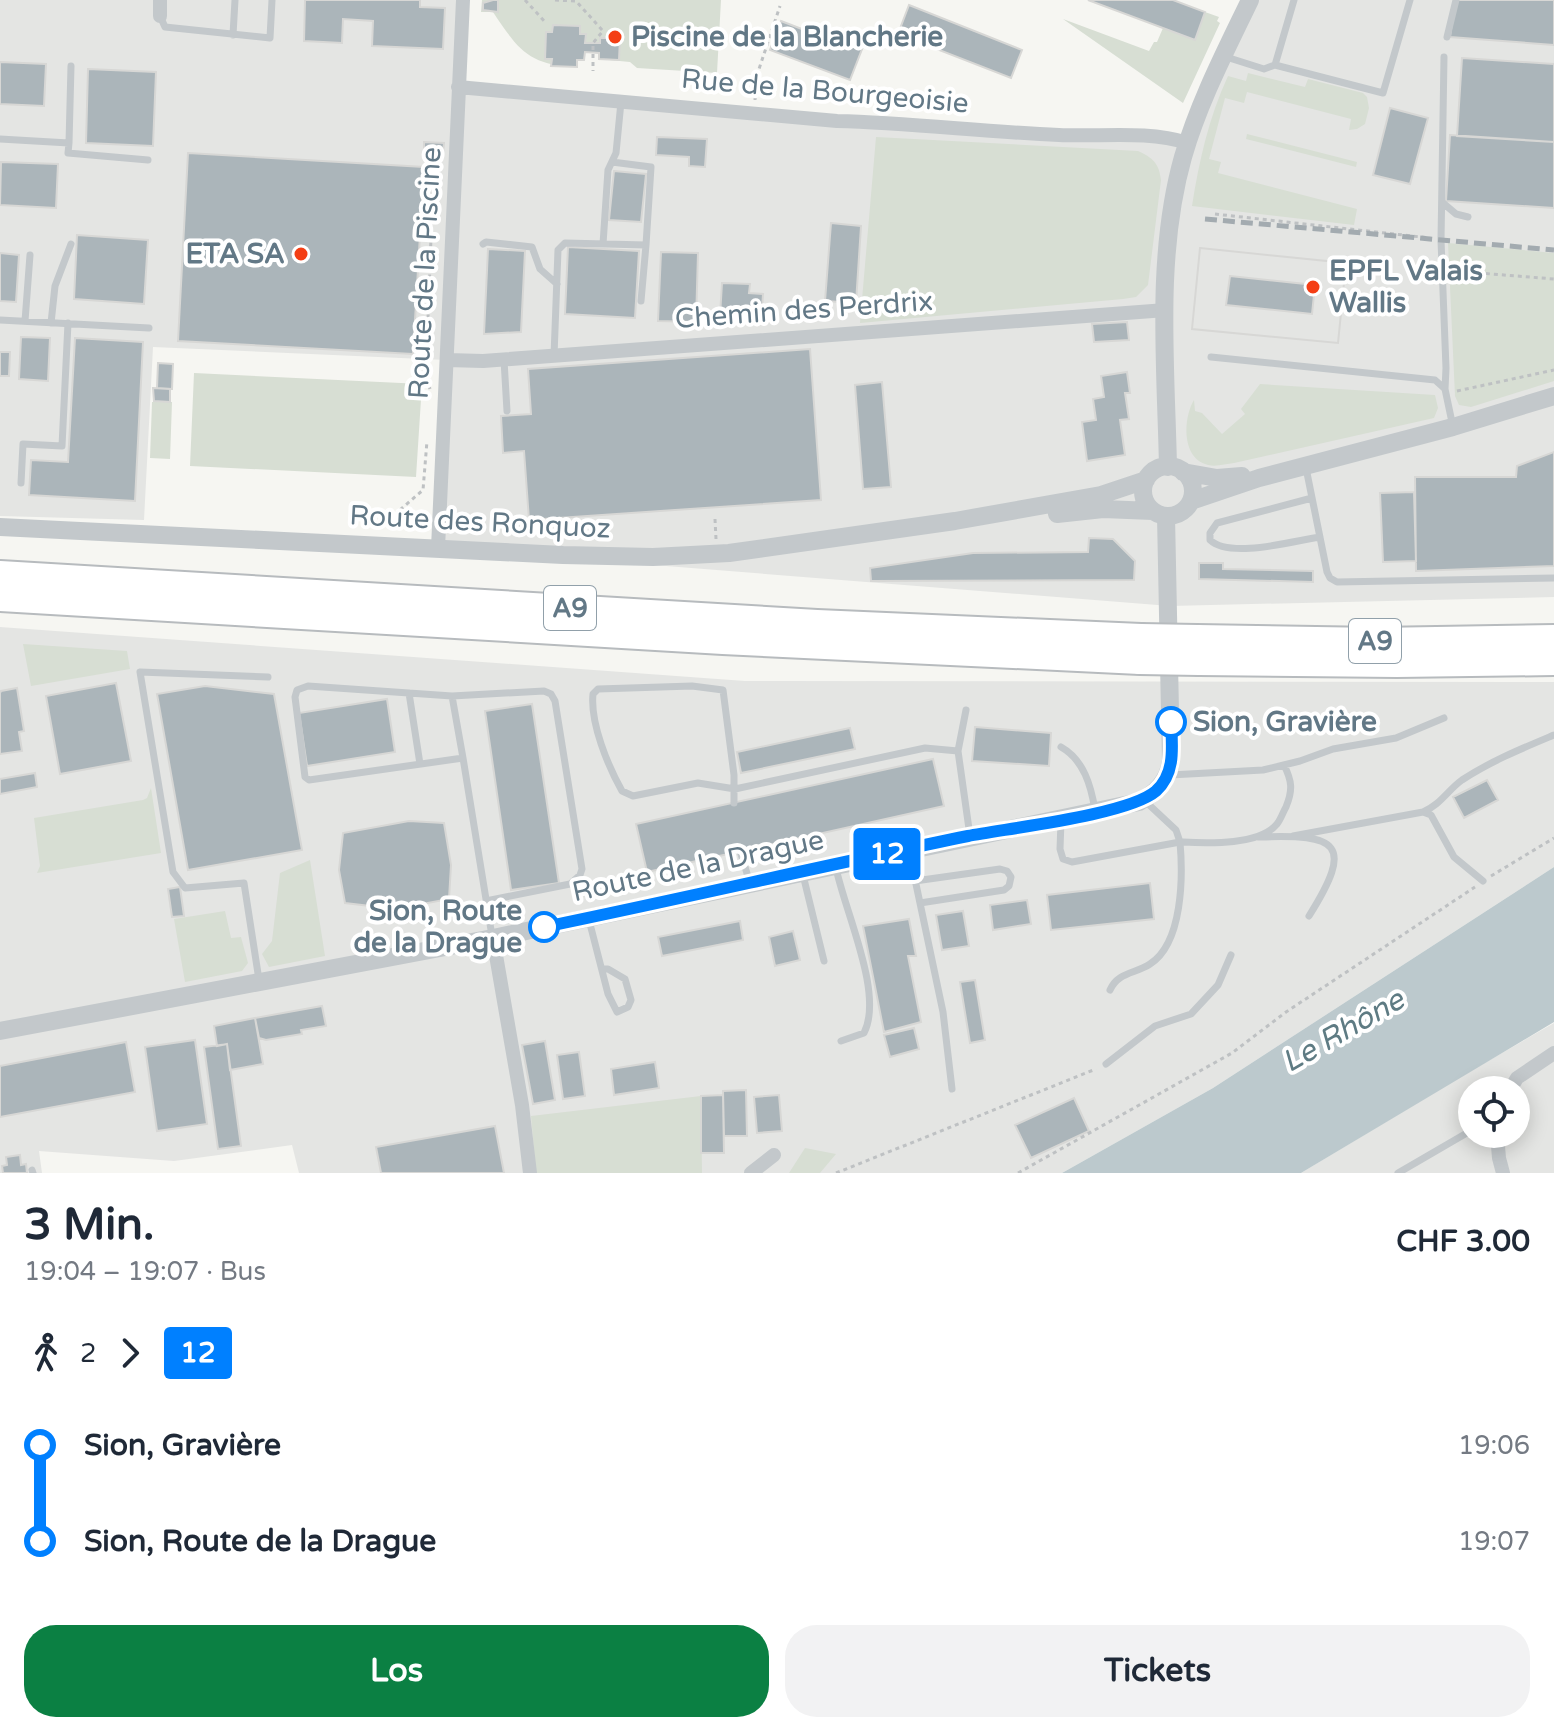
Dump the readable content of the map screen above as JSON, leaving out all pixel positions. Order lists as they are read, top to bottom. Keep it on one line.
{"streets":{"highway":["A9"],"street":["Rue de la Bourgeoisie","Route de la Piscine","Chemin des Perdrix","Route des Ronquoz","Route de la Drague"]},"crossings":[["Rue de la Bourgeoisie","Route de la Piscine"],["Route de la Piscine","Chemin des Perdrix"],["Route de la Piscine","Route des Ronquoz"]],"water":["Le Rhône"],"places":["Piscine de la Blancherie","ETA SA","EPFL Valais Wallis","Sion, Gravière","Sion, Route de la Drague"],"lines":["bus line 12"],"page":{"on_map":"12","heading":["3 Min.","19:04 – 19:07 · Bus","CHF 3.00"],"legs":["2","12"],"list":[{"name":"Sion, Gravière","value":"19:06"},{"name":"Sion, Route de la Drague","value":"19:07"}],"buttons":["Los","Tickets"]}}
